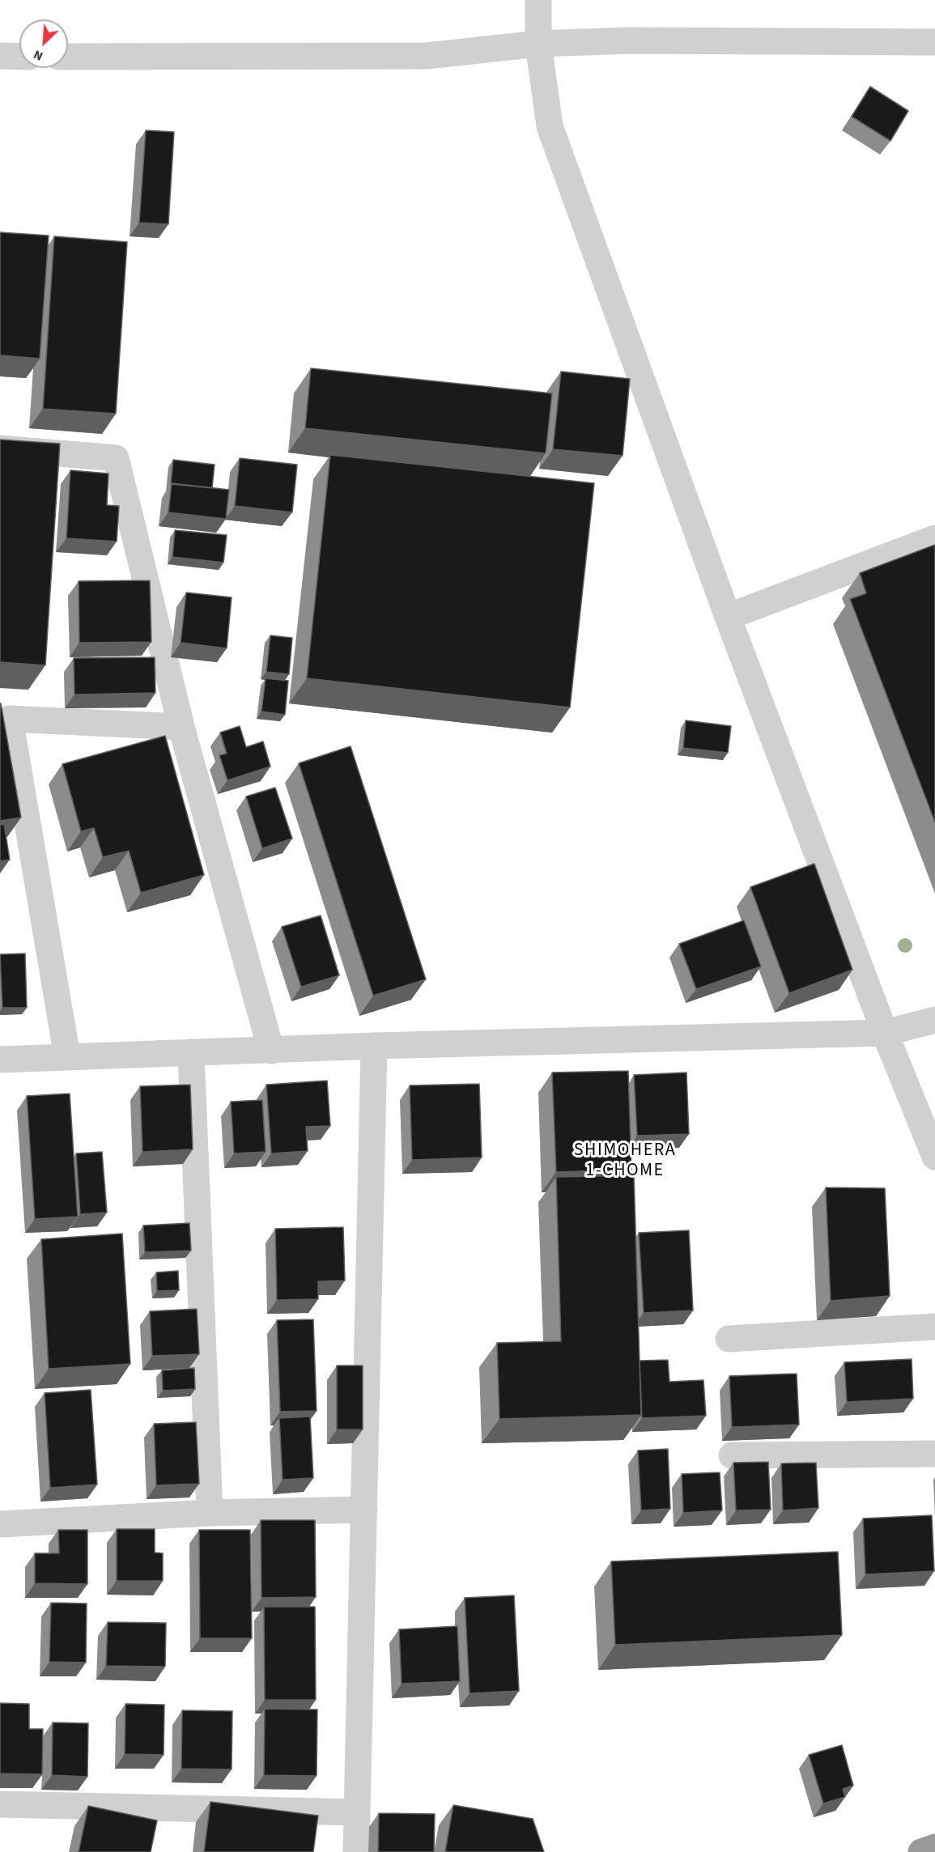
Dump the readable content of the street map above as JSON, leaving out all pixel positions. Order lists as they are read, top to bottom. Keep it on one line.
{"districts":["SHIMOHERA 1-CHOME"],"north":"bottom left"}
